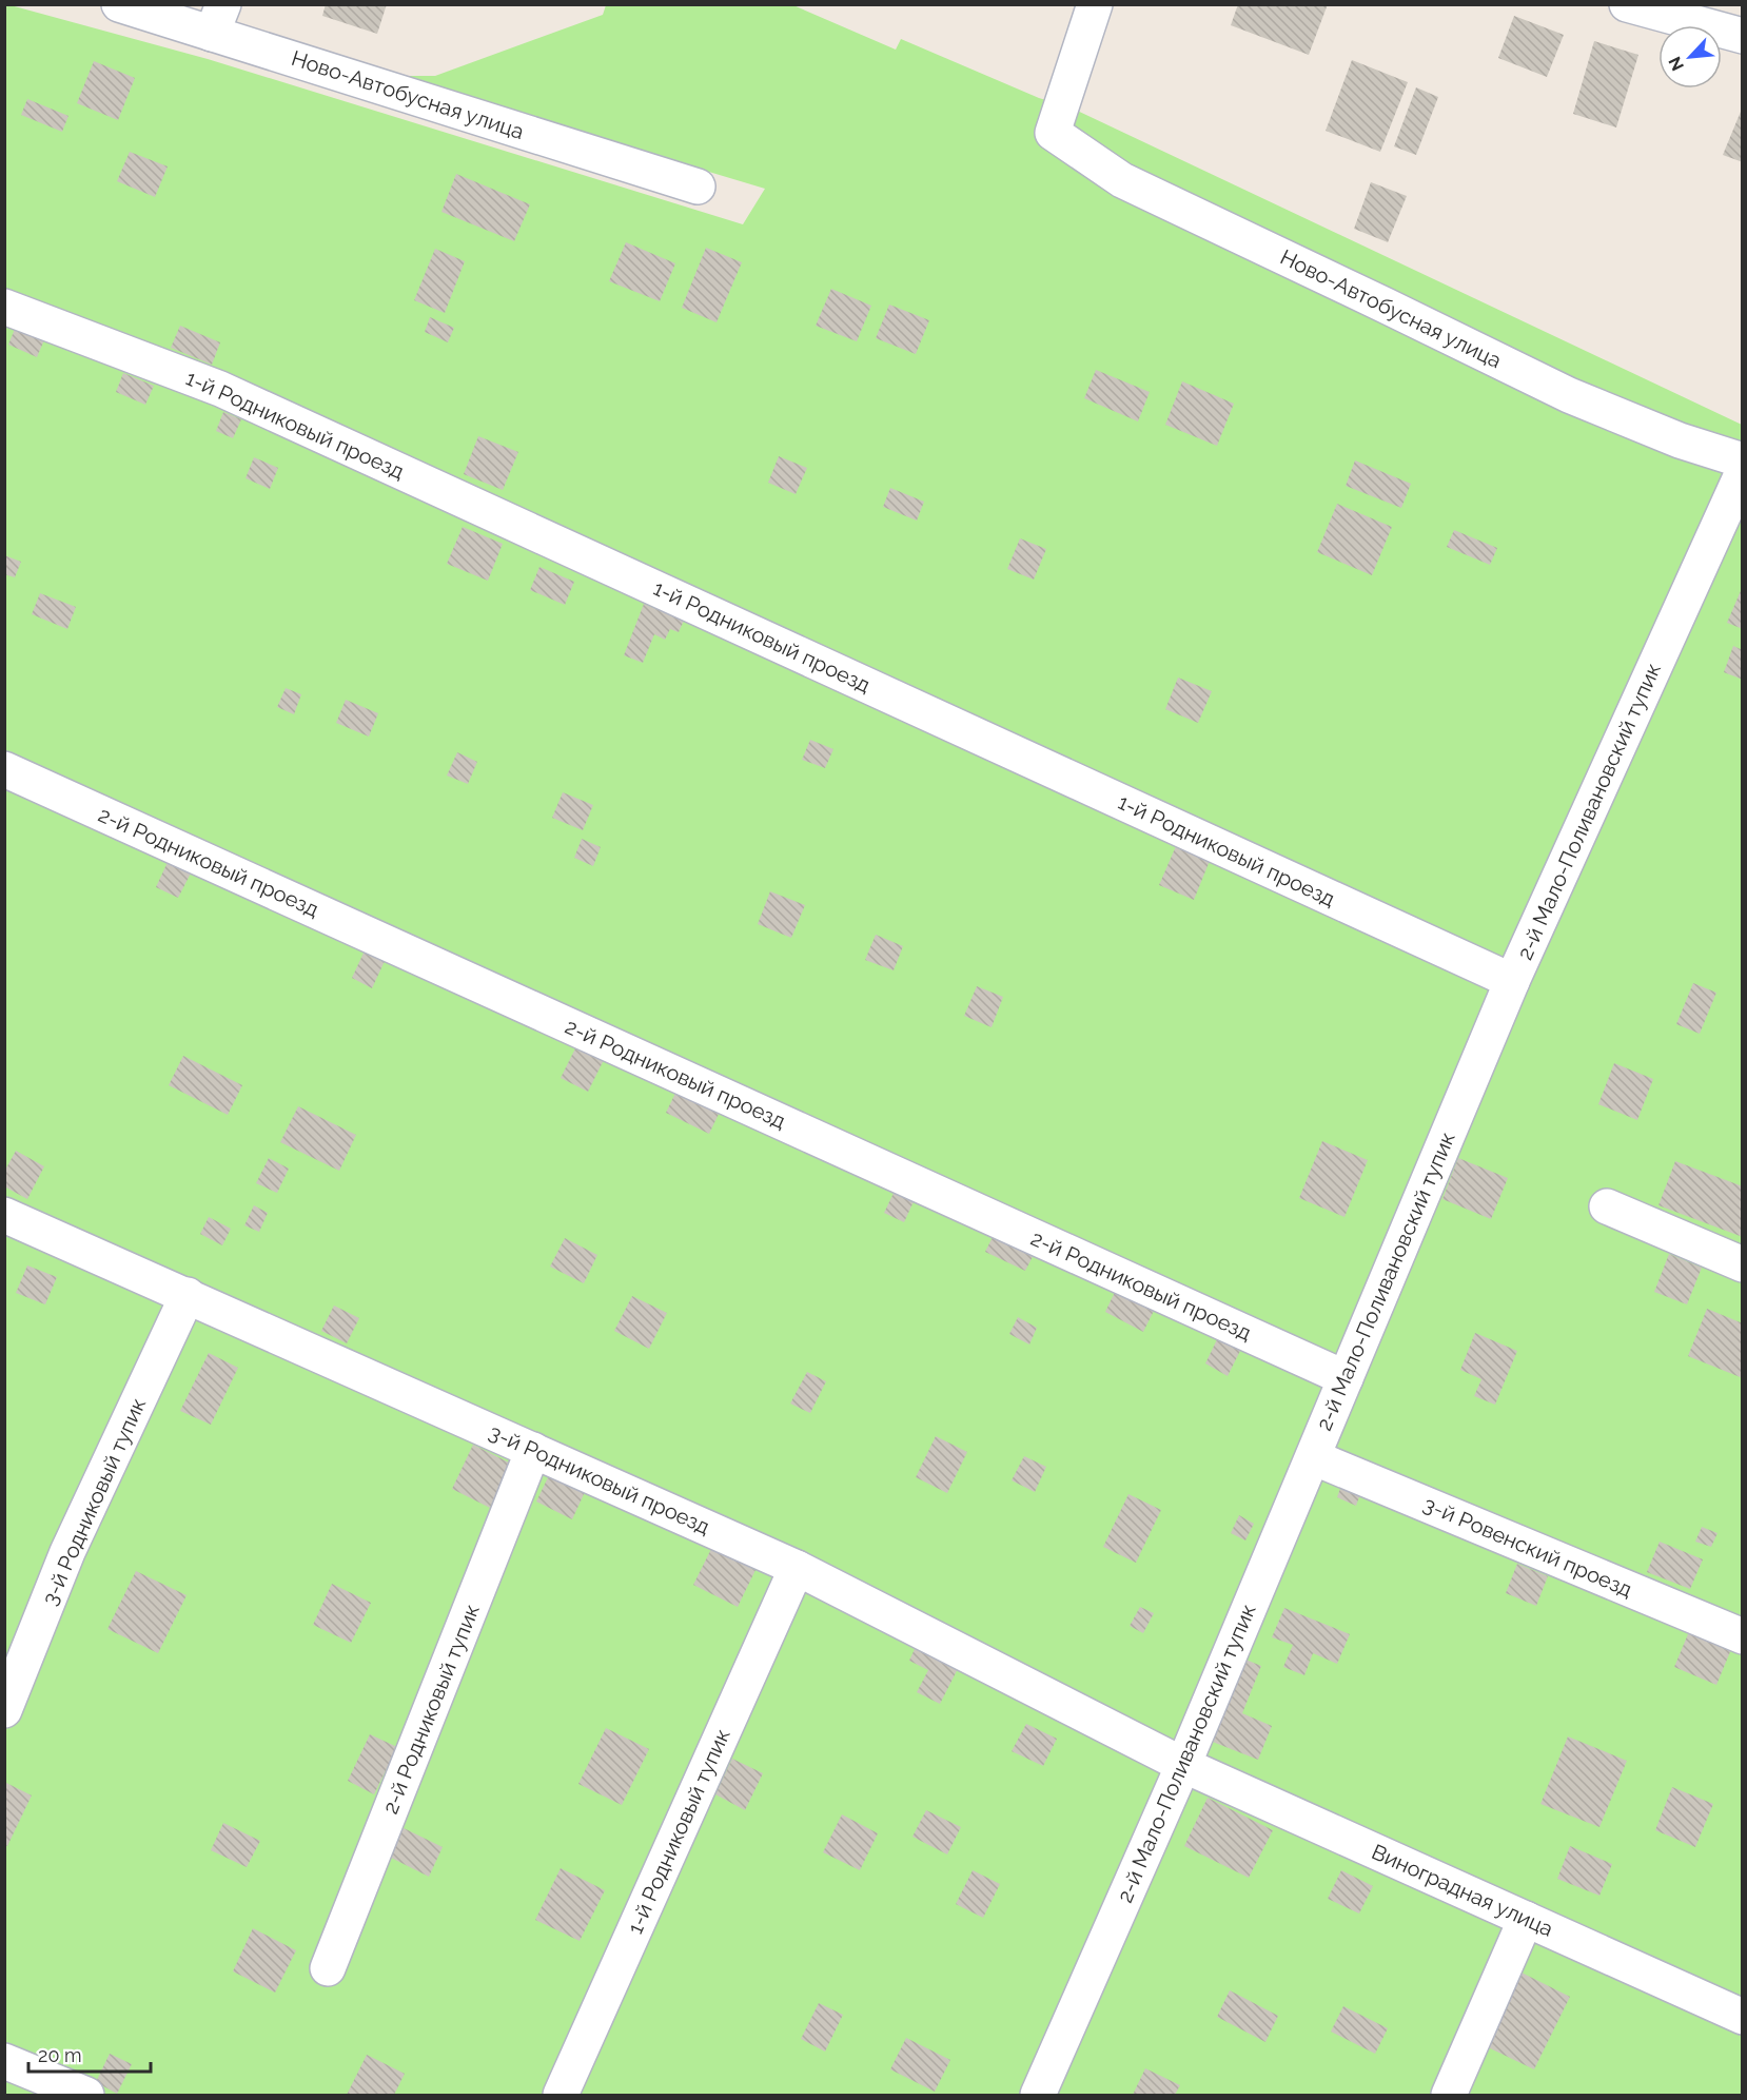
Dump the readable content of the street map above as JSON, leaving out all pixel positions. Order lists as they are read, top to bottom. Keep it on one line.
{"streets":{"street":["Ново-Автобусная улица","1-й Родниковый проезд","2-й Мало-Поливановский тупик","2-й Родниковый проезд","3-й Родниковый проезд","3-й Родниковый тупик","3-й Ровенский проезд","2-й Родниковый тупик","1-й Родниковый тупик","Виноградная улица"]},"crossings":[["1-й Родниковый проезд","2-й Мало-Поливановский тупик"],["2-й Мало-Поливановский тупик","2-й Родниковый проезд"],["2-й Мало-Поливановский тупик","3-й Родниковый проезд"],["2-й Мало-Поливановский тупик","3-й Ровенский проезд"],["2-й Мало-Поливановский тупик","Виноградная улица"],["3-й Родниковый проезд","3-й Родниковый тупик"],["3-й Родниковый проезд","2-й Родниковый тупик"],["3-й Родниковый проезд","1-й Родниковый тупик"],["3-й Родниковый проезд","Виноградная улица"]],"scale_bar":"20 m","north":"bottom left"}
